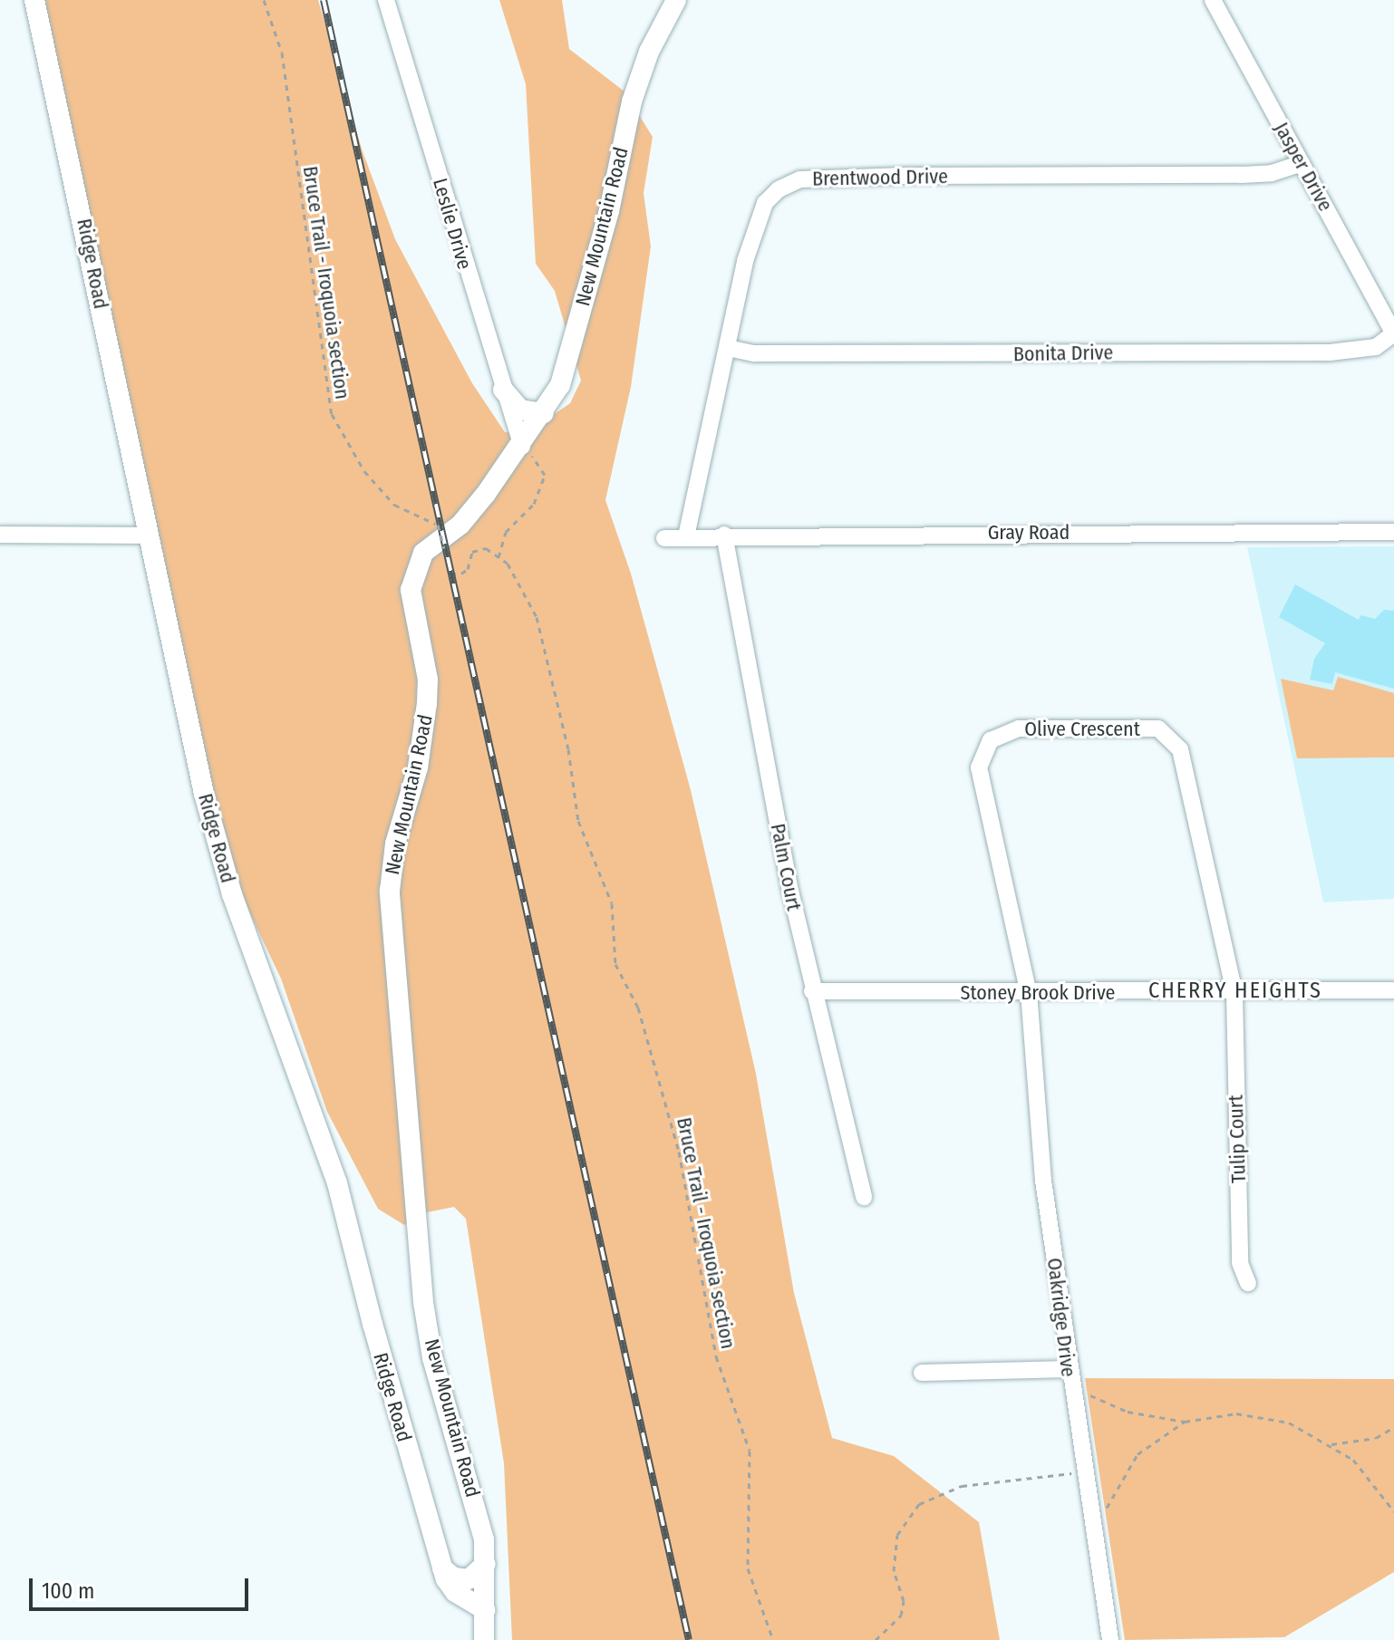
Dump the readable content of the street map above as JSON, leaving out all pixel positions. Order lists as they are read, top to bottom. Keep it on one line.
{"streets":{"main road":["New Mountain Road","Ridge Road"],"street":["Jasper Drive","Brentwood Drive","Leslie Drive","Bonita Drive","Gray Road","Olive Crescent","Palm Court","Stoney Brook Drive","Tulip Court","Oakridge Drive"],"path":["Bruce Trail - Iroquoia section"]},"crossings":[["Jasper Drive","Brentwood Drive"],["Jasper Drive","Bonita Drive"],["Brentwood Drive","Bonita Drive"],["Brentwood Drive","Gray Road"],["Leslie Drive","New Mountain Road"],["New Mountain Road","Ridge Road"],["Gray Road","Palm Court"],["Olive Crescent","Stoney Brook Drive"],["Olive Crescent","Tulip Court"],["Olive Crescent","Oakridge Drive"],["Palm Court","Stoney Brook Drive"],["Stoney Brook Drive","Tulip Court"],["Stoney Brook Drive","Oakridge Drive"]],"districts":["CHERRY HEIGHTS"],"scale_bar":"100 m"}
